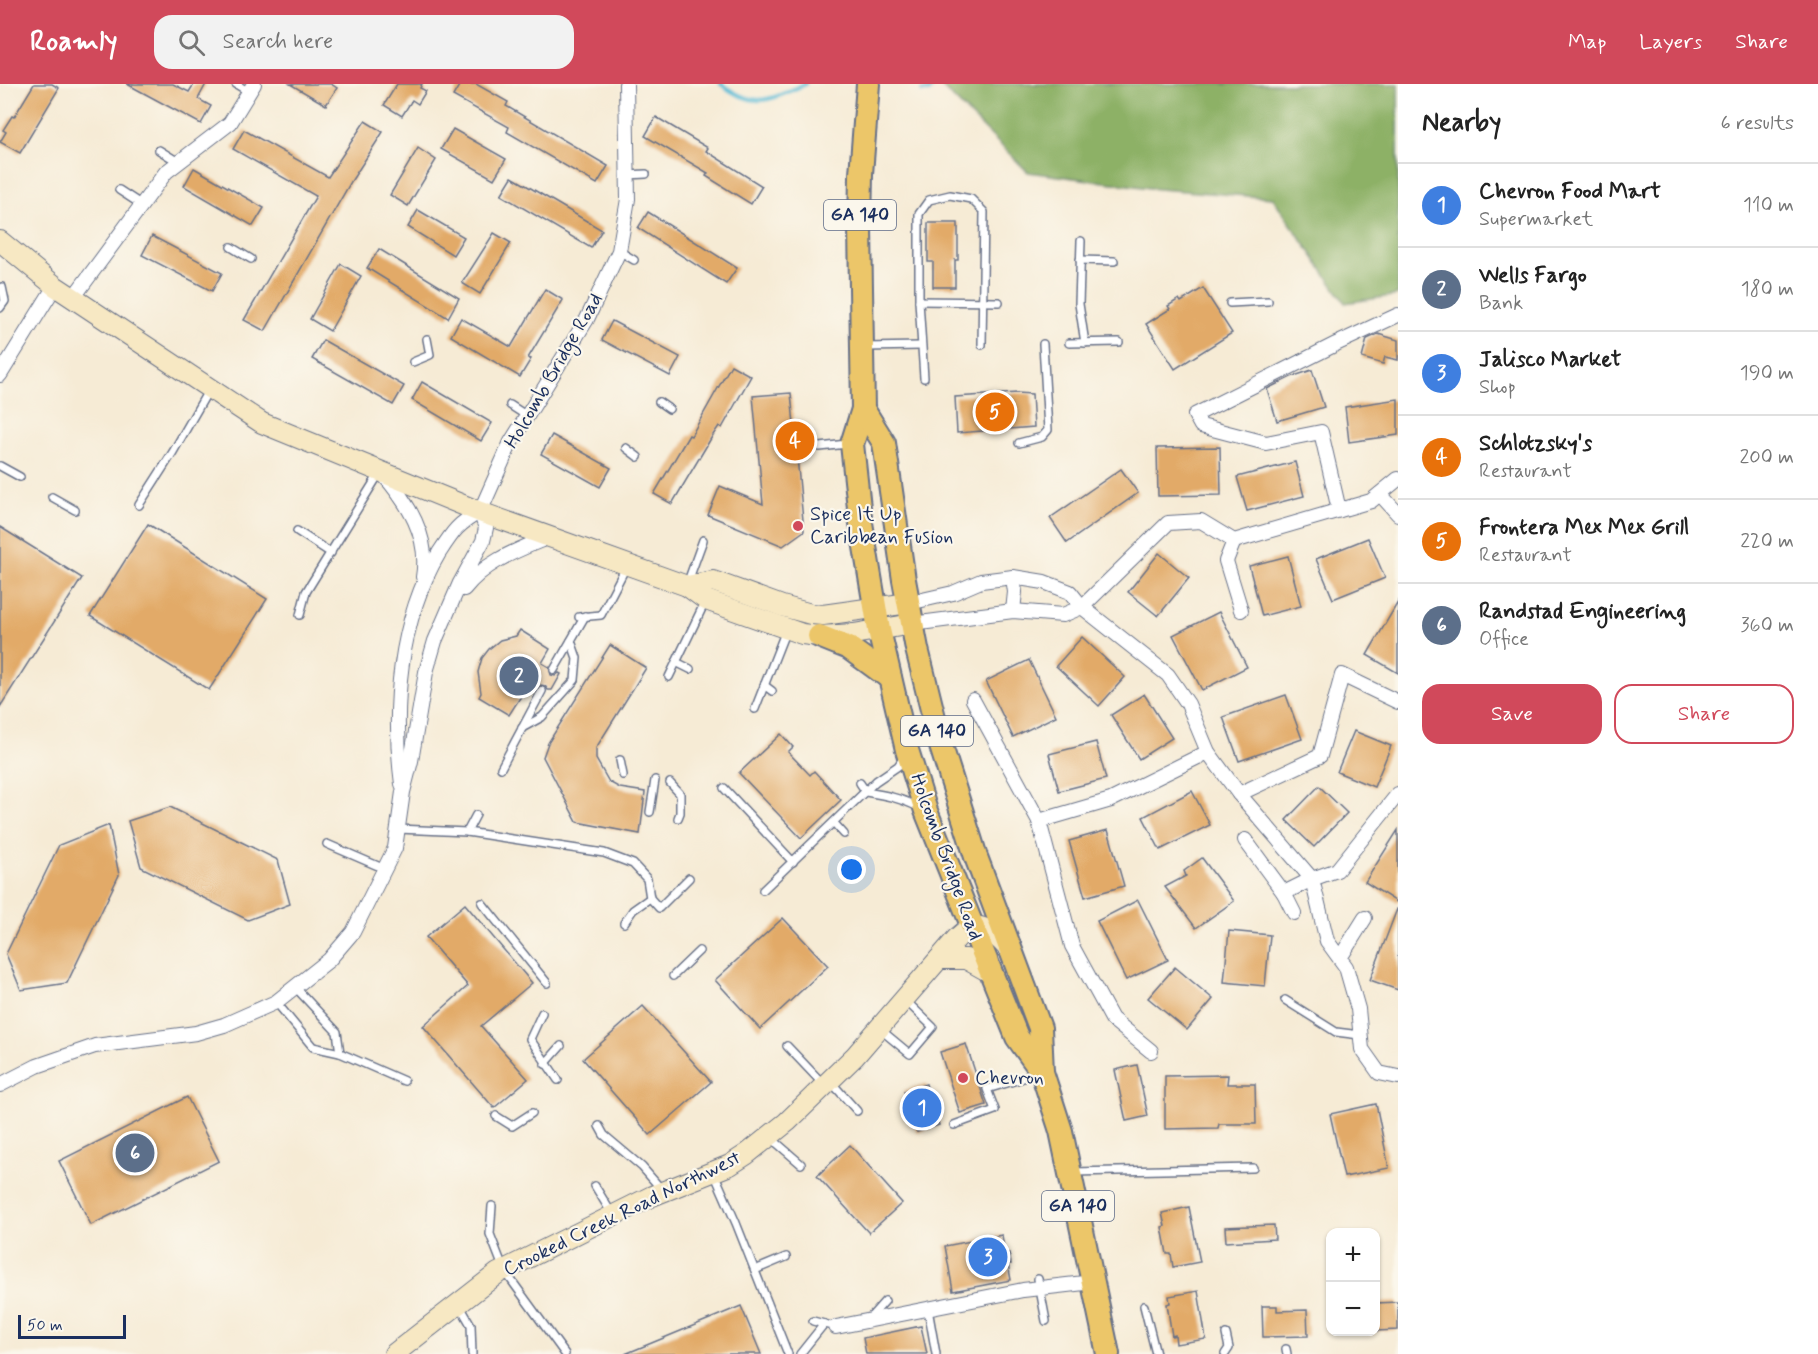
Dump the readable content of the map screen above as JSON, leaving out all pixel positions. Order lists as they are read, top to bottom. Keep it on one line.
{"streets":{"main road":["GA 140","Holcomb Bridge Road","Crooked Creek Road Northwest"]},"crossings":[["GA 140","Holcomb Bridge Road"],["Holcomb Bridge Road","Crooked Creek Road Northwest"]],"places":["Spice It Up Caribbean Fusion","Chevron"],"scale_bar":"50 m","page":{"header":"Roamly","search":"Search here","nav":["Map","Layers","Share"],"heading":["Nearby","6 results"],"list":[{"mark":"1","name":"Chevron Food Mart","note":"Supermarket","value":"110 m"},{"mark":"2","name":"Wells Fargo","note":"Bank","value":"180 m"},{"mark":"3","name":"Jalisco Market","note":"Shop","value":"190 m"},{"mark":"4","name":"Schlotzsky's","note":"Restaurant","value":"200 m"},{"mark":"5","name":"Frontera Mex Mex Grill","note":"Restaurant","value":"220 m"},{"mark":"6","name":"Randstad Engineering","note":"Office","value":"360 m"}],"pins":["5","4","2","1","6","3"],"buttons":["Save","Share"],"map_buttons":["+","−"],"scale":"50 m"}}
